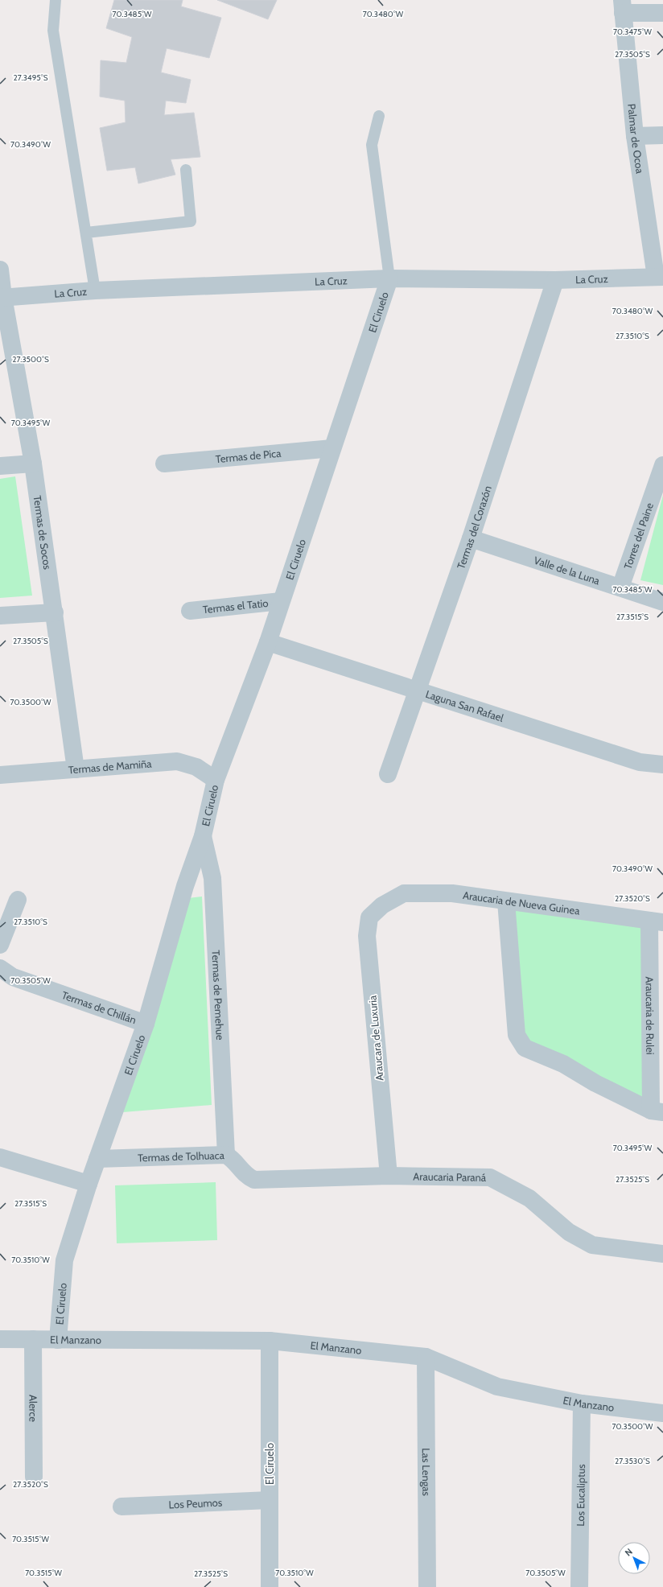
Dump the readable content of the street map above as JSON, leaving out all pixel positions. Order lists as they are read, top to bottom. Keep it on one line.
{"streets":{"street":["Palmar de Ocoa","La Cruz","El Ciruelo","Termas de Pica","Termas del Corazón","Termas de Socos","Torres del Paine","Valle de la Luna","Termas el Tatio","Laguna San Rafael","Termas de Mamiña","Araucaria de Nueva Guinea","Termas de Pemehue","Termas de Chillán","Araucaria de Rulei","Araucara de Luxuria","Termas de Tolhuaca","Araucaria Paraná","El Manzano","Alerce","Las Lengas","Los Eucaliptus","Los Peumos"]},"crossings":[["Palmar de Ocoa","La Cruz"],["La Cruz","El Ciruelo"],["La Cruz","Termas del Corazón"],["La Cruz","Termas de Socos"],["El Ciruelo","Termas de Pica"],["El Ciruelo","Termas el Tatio"],["El Ciruelo","Laguna San Rafael"],["El Ciruelo","Termas de Mamiña"],["El Ciruelo","Termas de Pemehue"],["El Ciruelo","Termas de Chillán"],["El Ciruelo","Termas de Tolhuaca"],["El Ciruelo","El Manzano"],["El Ciruelo","Los Peumos"],["Termas del Corazón","Valle de la Luna"],["Termas del Corazón","Laguna San Rafael"],["Termas de Socos","Termas de Mamiña"],["Torres del Paine","Valle de la Luna"],["Araucaria de Nueva Guinea","Araucaria de Rulei"],["Araucaria de Nueva Guinea","Araucara de Luxuria"],["Termas de Pemehue","Termas de Tolhuaca"],["Araucara de Luxuria","Araucaria Paraná"],["Termas de Tolhuaca","Araucaria Paraná"],["El Manzano","Alerce"],["El Manzano","Las Lengas"],["El Manzano","Los Eucaliptus"]],"north":"top left","coordinates":["70.3485°W","70.3480°W","70.3475°W","27.3505°S","27.3495°S","70.3490°W","27.3510°S","27.3500°S","70.3495°W","27.3515°S","70.3500°W","27.3520°S","70.3505°W","27.3525°S","70.3510°W","27.3530°S","70.3515°W"]}
